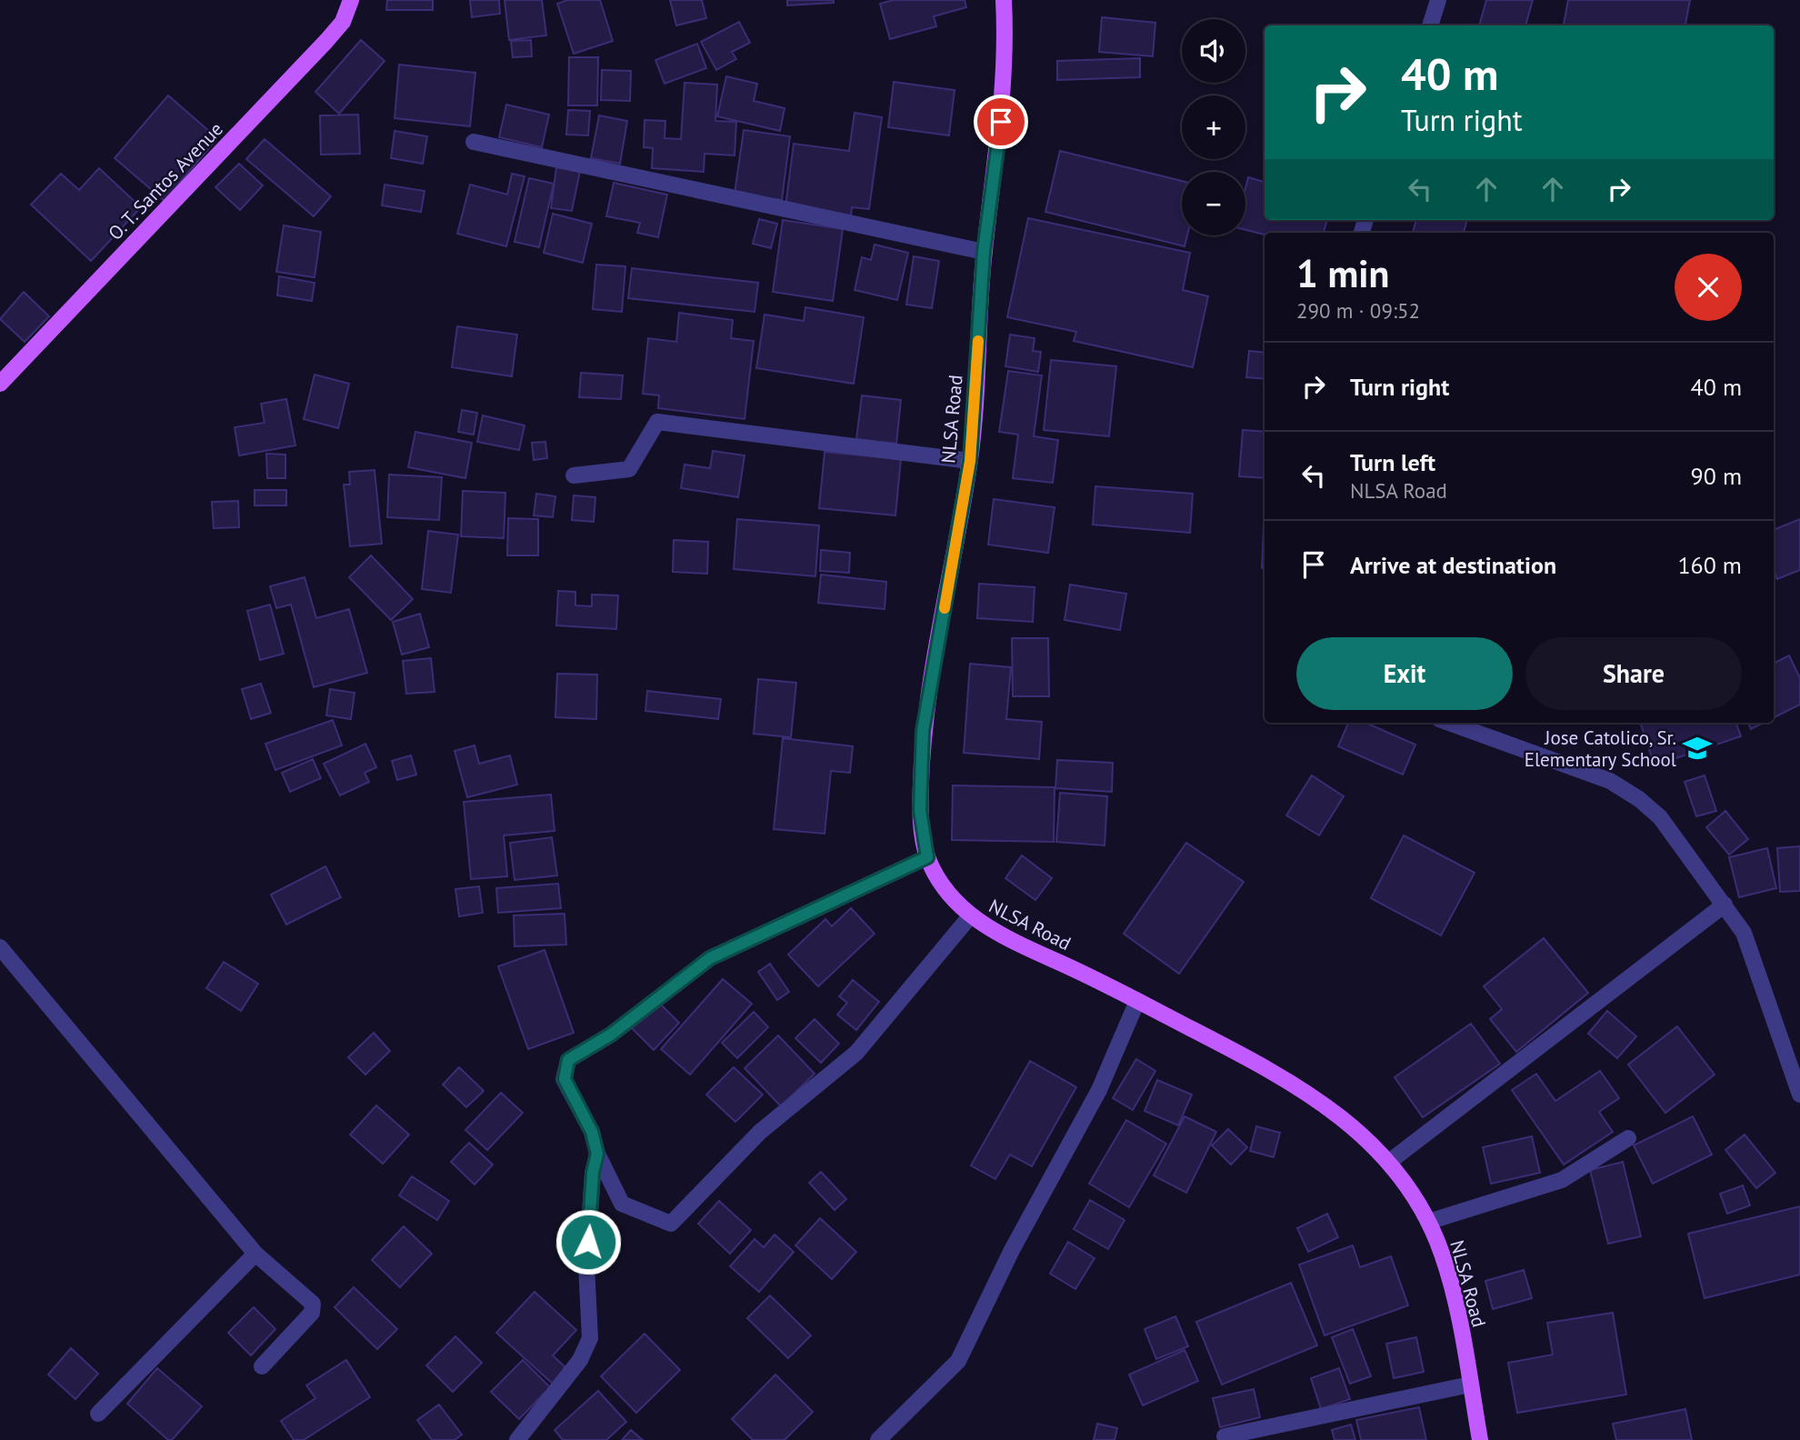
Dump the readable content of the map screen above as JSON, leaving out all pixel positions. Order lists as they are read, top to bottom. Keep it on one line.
{"streets":{"main road":["O. T. Santos Avenue","NLSA Road"]},"places":{"school or university":["Jose Catolico, Sr. Elementary School"]},"page":{"map_buttons":["+","−"],"turn":["40 m","Turn right"],"heading":["1 min","290 m · 09:52"],"list":[{"name":"Turn right","value":"40 m"},{"name":"Turn left","note":"NLSA Road","value":"90 m"},{"name":"Arrive at destination","value":"160 m"}],"buttons":["Exit","Share"]}}
